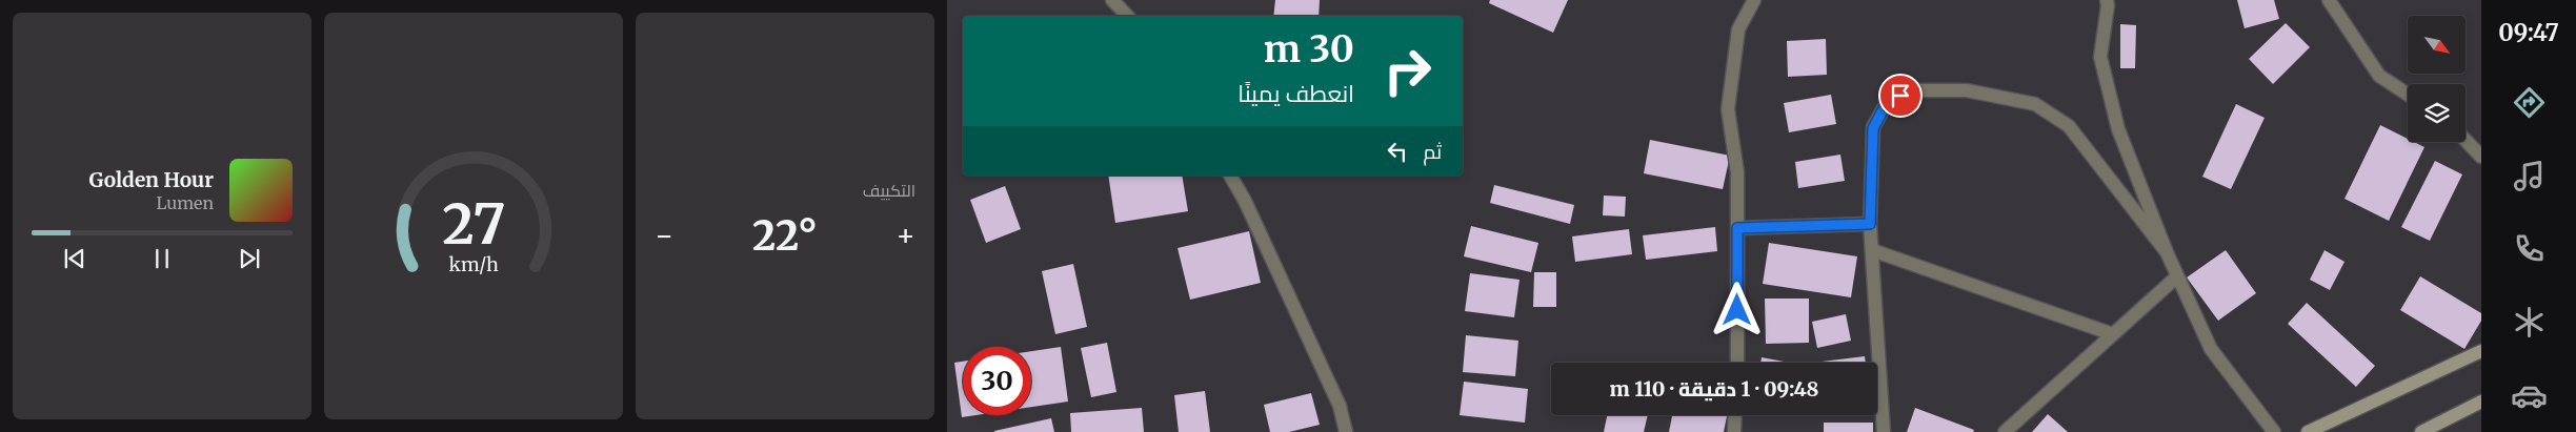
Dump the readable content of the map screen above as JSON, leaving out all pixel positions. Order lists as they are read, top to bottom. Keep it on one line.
{"north":"bottom right","page":{"tabs":"09:47","tile":"التكييف","turn":["30 m","انعطف يمينًا"],"then":"ثم","song":["Golden Hour","Lumen"],"heat":["−","22°","+"],"limit":"30","trip":"09:48 · 1 دقيقة · 110 m","gauge":["27","km/h"]}}
